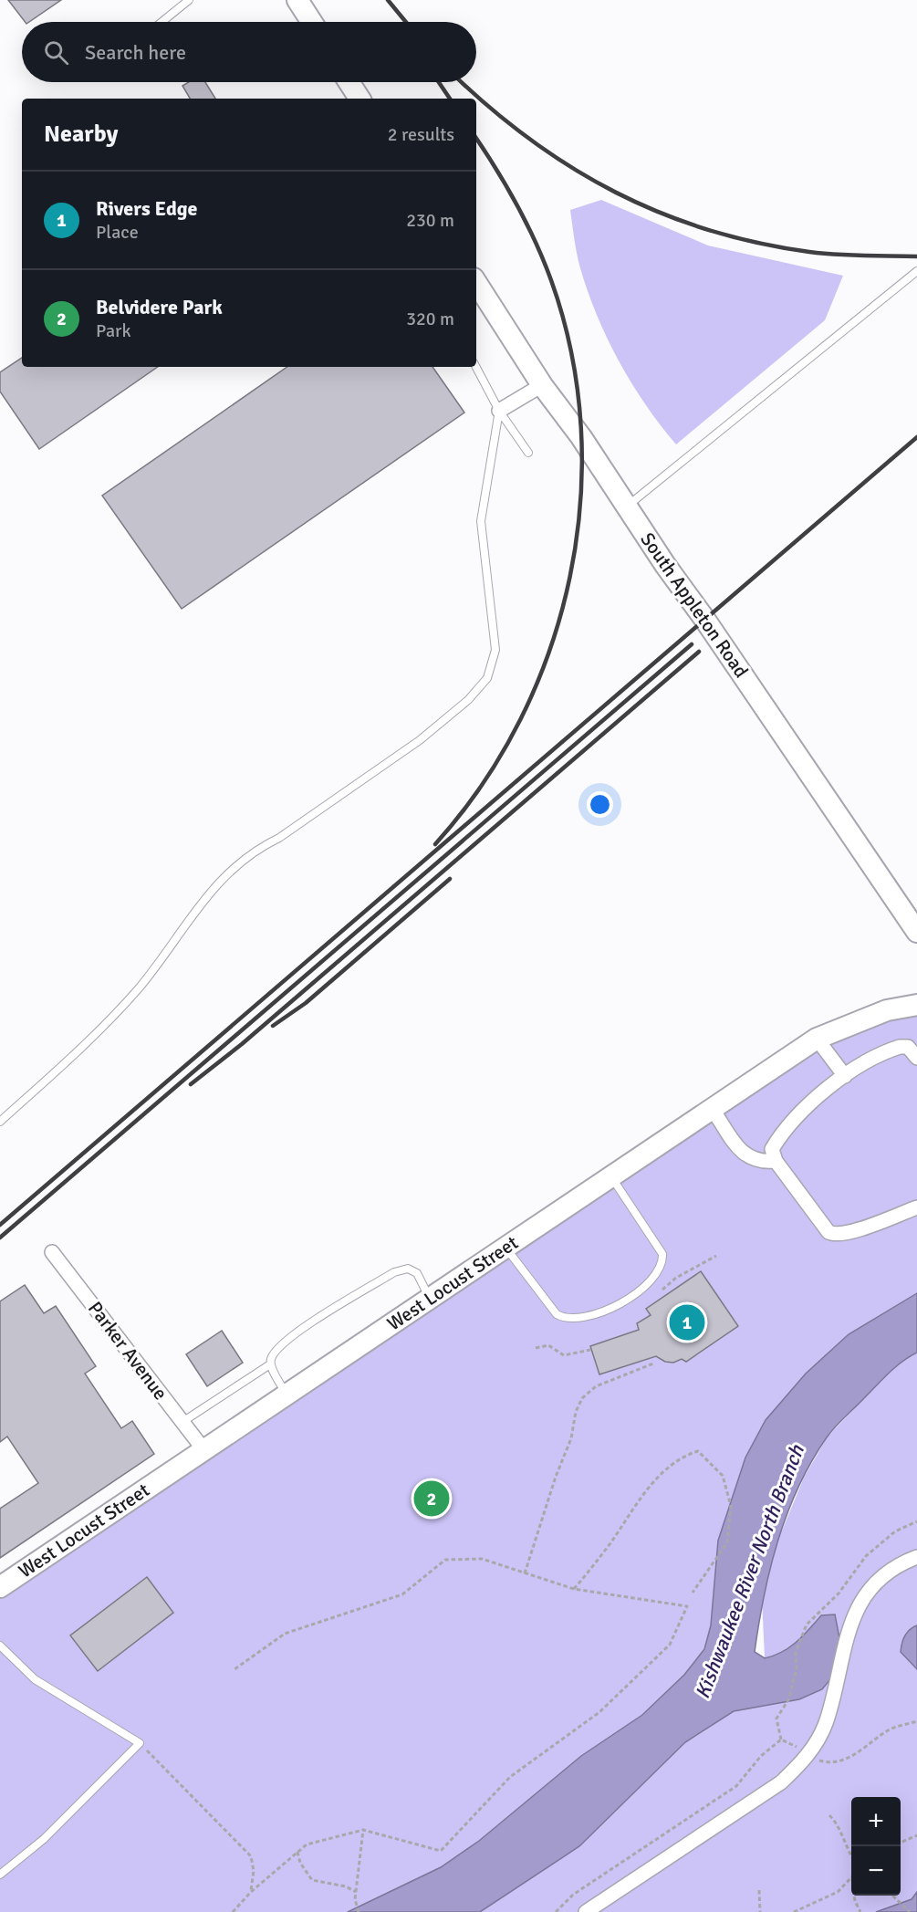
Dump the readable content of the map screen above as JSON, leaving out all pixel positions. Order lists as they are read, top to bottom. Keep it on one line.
{"streets":{"street":["South Appleton Road","West Locust Street","Parker Avenue"]},"crossings":[["West Locust Street","Parker Avenue"]],"water":["Kishwaukee River North Branch"],"page":{"search":"Search here","heading":["Nearby","2 results"],"list":[{"mark":"1","name":"Rivers Edge","note":"Place","value":"230 m"},{"mark":"2","name":"Belvidere Park","note":"Park","value":"320 m"}],"pins":["1","2"],"map_buttons":["+","−"]}}
